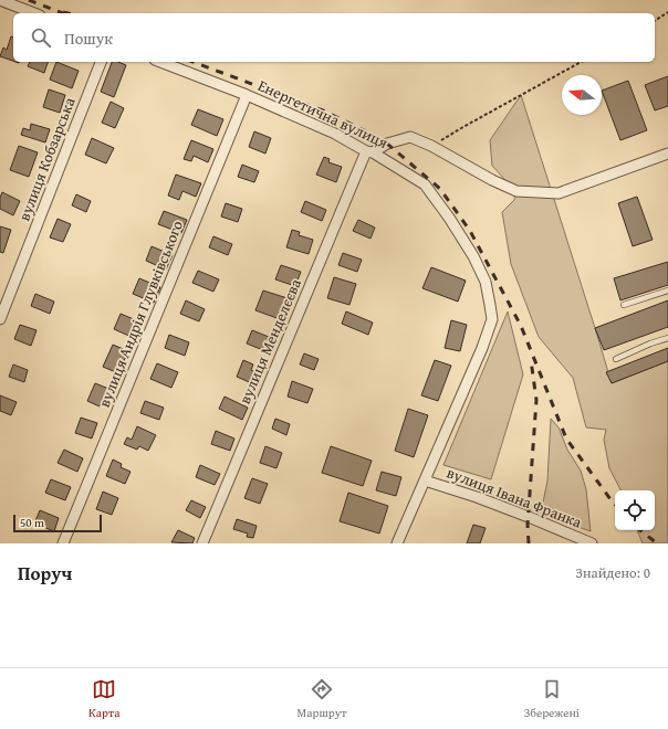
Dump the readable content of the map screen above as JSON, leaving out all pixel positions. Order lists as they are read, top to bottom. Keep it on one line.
{"streets":{"street":["Енергетична вулиця","вулиця Кобзарська","вулиця Андрія Глувківського","вулиця Менделєєва","вулиця Івана Франка"]},"crossings":[["Енергетична вулиця","вулиця Андрія Глувківського"],["Енергетична вулиця","вулиця Менделєєва"],["Енергетична вулиця","вулиця Івана Франка"]],"scale_bar":"50 m","north":"left","page":{"search":"Пошук","scale":"50 m","heading":["Поруч","Знайдено: 0"],"nav":["Карта","Маршрут","Збережені"]}}
